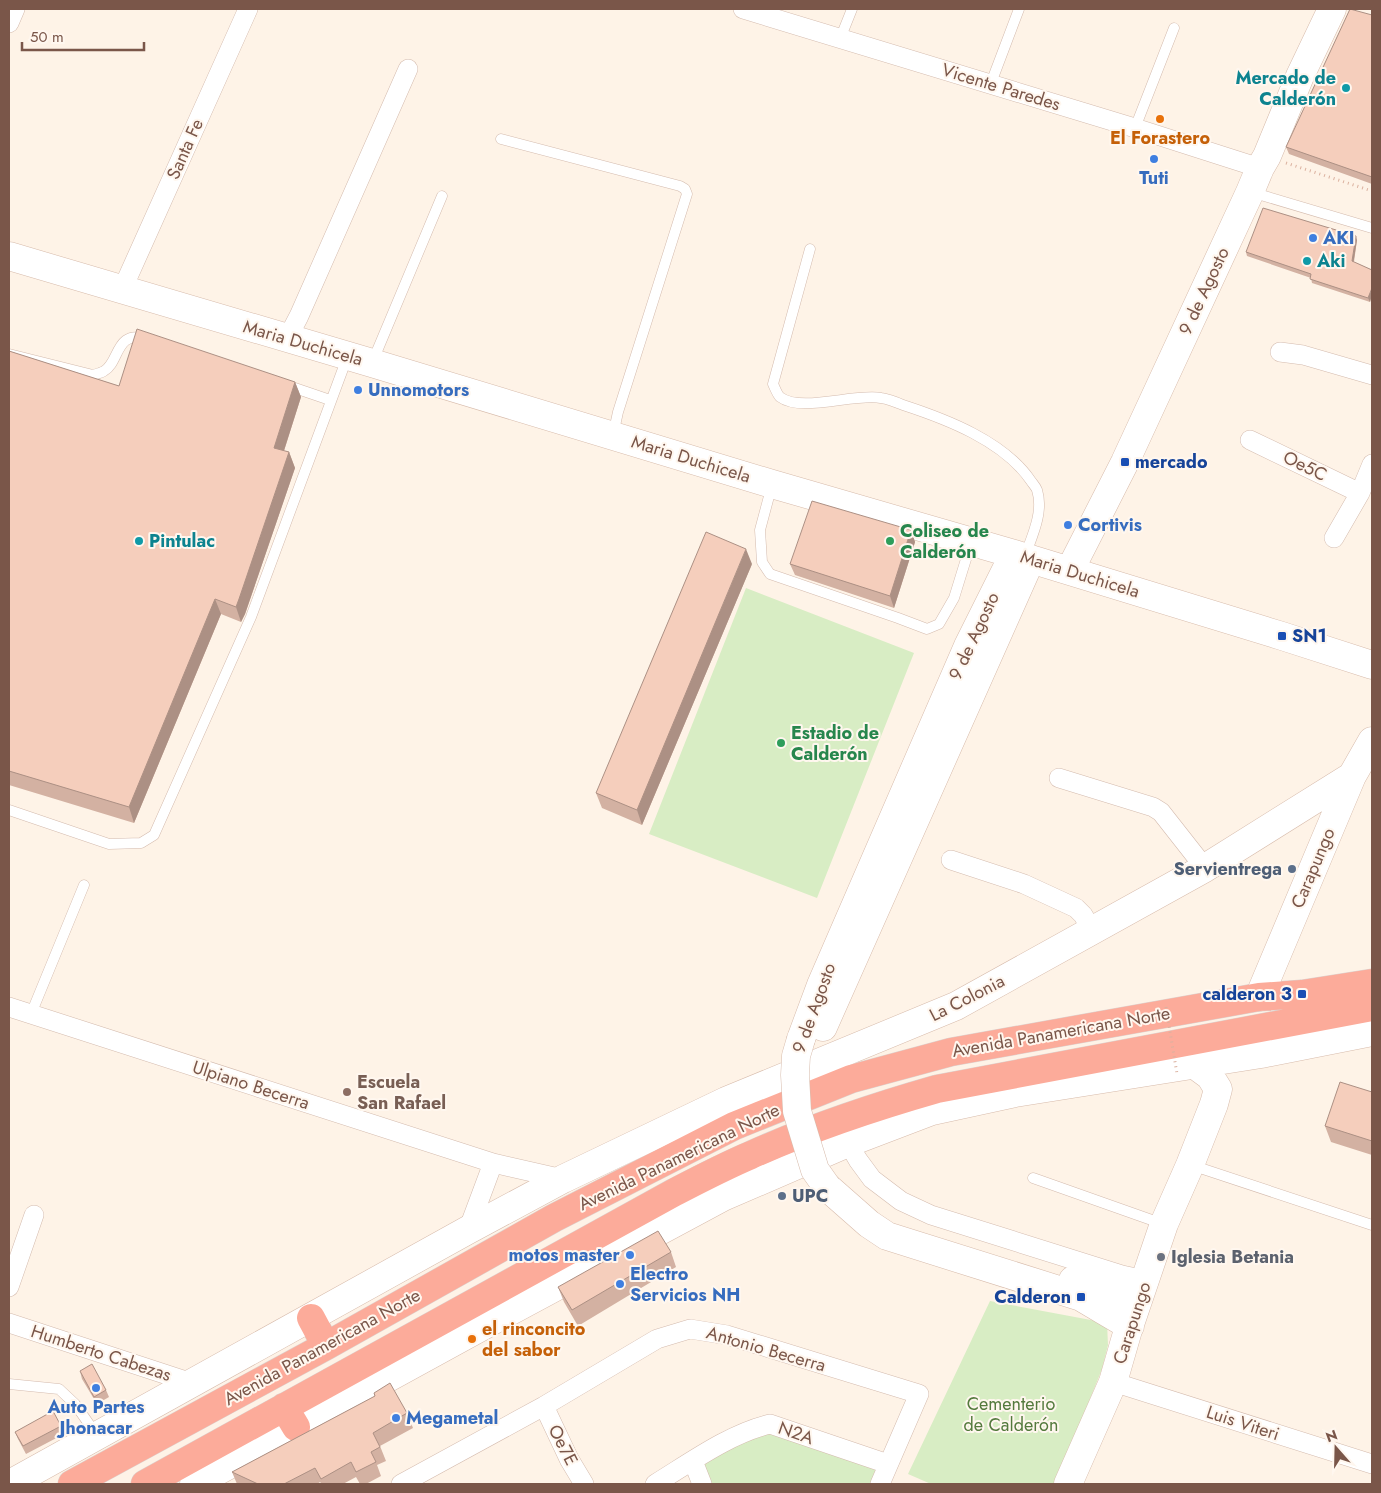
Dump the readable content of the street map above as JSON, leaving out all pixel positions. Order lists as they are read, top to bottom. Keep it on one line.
{"streets":{"highway":["Avenida Panamericana Norte"],"main road":["9 de Agosto","Maria Duchicela","Carapungo","La Colonia"],"street":["Vicente Paredes","Santa Fe","Oe5C","Ulpiano Becerra","Antonio Becerra","Humberto Cabezas","Luis Viteri","N2A","Oe7E"]},"crossings":[["Vicente Paredes","9 de Agosto"],["Santa Fe","Maria Duchicela"],["9 de Agosto","Maria Duchicela"],["9 de Agosto","Carapungo"],["Carapungo","La Colonia"],["Carapungo","Avenida Panamericana Norte"],["Carapungo","Luis Viteri"],["La Colonia","Avenida Panamericana Norte"],["La Colonia","Ulpiano Becerra"],["Avenida Panamericana Norte","Ulpiano Becerra"],["Avenida Panamericana Norte","Humberto Cabezas"],["Antonio Becerra","N2A"],["Antonio Becerra","Oe7E"]],"parks":["Cementerio de Calderón"],"places":{"other":["Mercado de Calderón","El Forastero","Tuti","AKI","Aki","Unnomotors","Cortivis","Pintulac","Coliseo de Calderón","Estadio de Calderón","Servientrega","Escuela San Rafael","UPC","motos master","Iglesia Betania","Electro Servicios NH","el rinconcito del sabor","Auto Partes Jhonacar","Megametal"],"transit":["mercado","SN1","calderon 3","Calderon"]},"scale_bar":"50 m","north":"top"}
